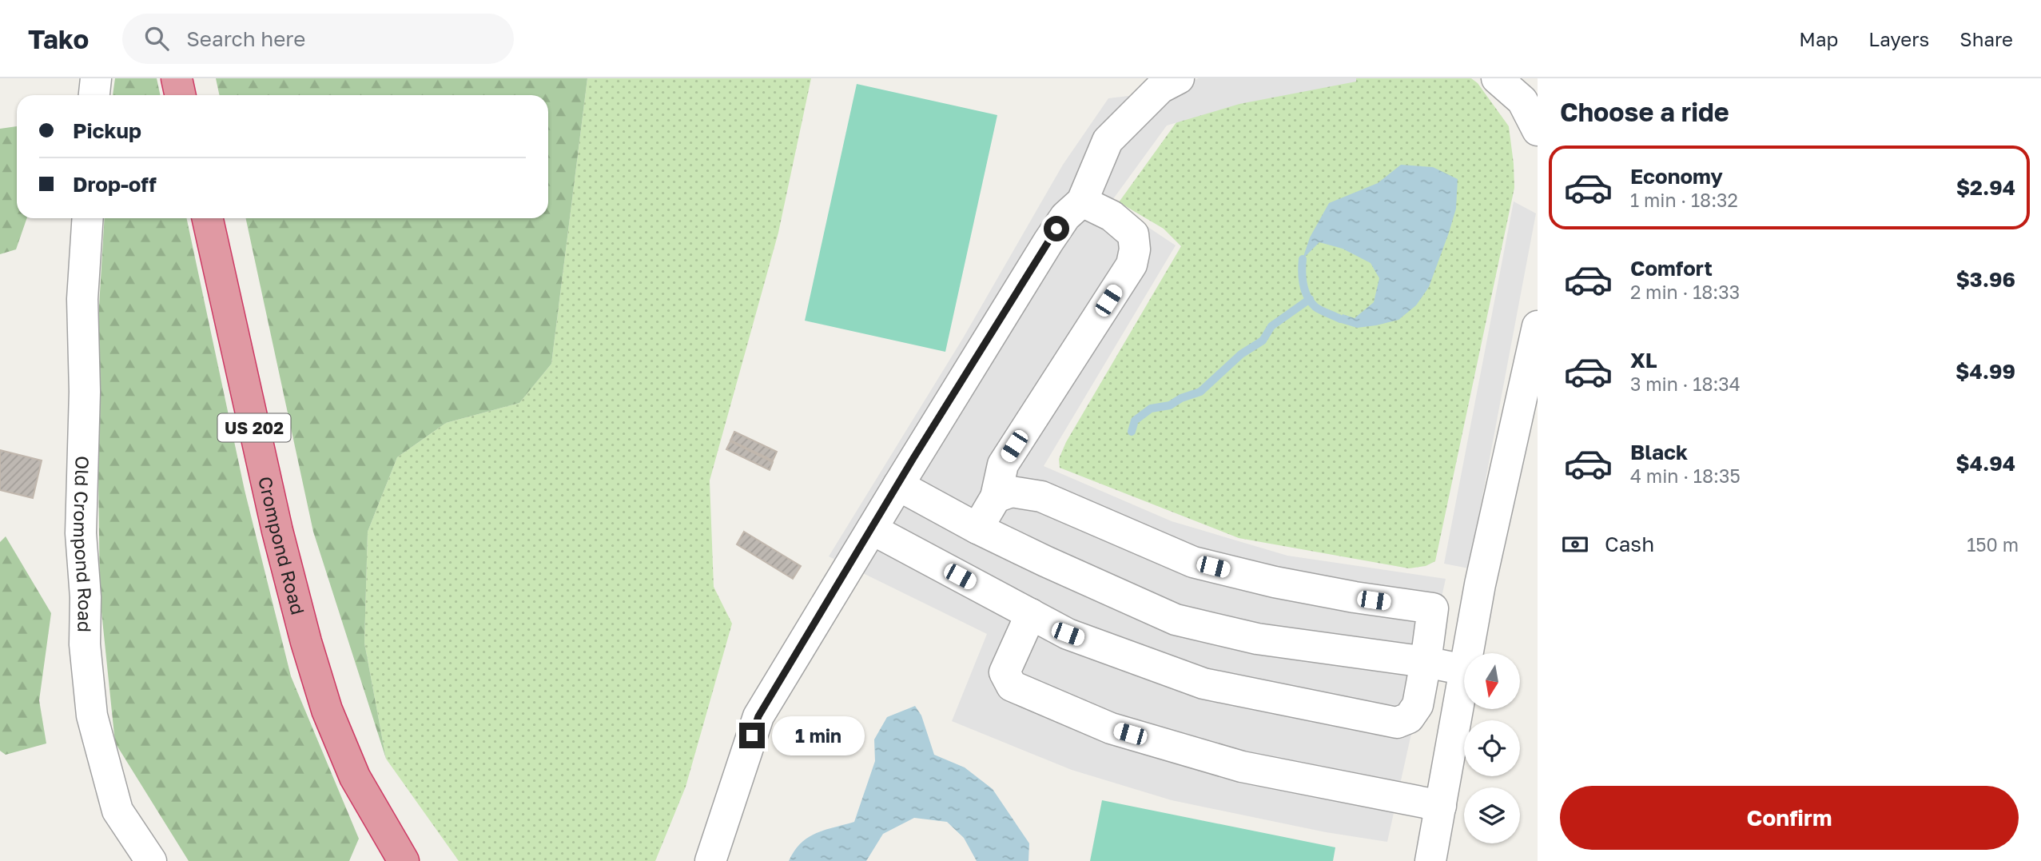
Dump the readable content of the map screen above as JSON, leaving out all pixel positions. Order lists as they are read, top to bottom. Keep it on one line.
{"streets":{"highway":["US 202","Crompond Road"],"street":["Old Crompond Road"]},"north":"bottom","page":{"header":"Tako","search":"Search here","nav":["Map","Layers","Share"],"heading":"Choose a ride","banner":["Pickup","Drop-off"],"list":[{"name":"Economy","note":"1 min · 18:32","value":"$2.94"},{"name":"Comfort","note":"2 min · 18:33","value":"$3.96"},{"name":"XL","note":"3 min · 18:34","value":"$4.99"},{"name":"Black","note":"4 min · 18:35","value":"$4.94"}],"pay":["Cash","150 m"],"bubble":"1 min","buttons":"Confirm"}}
